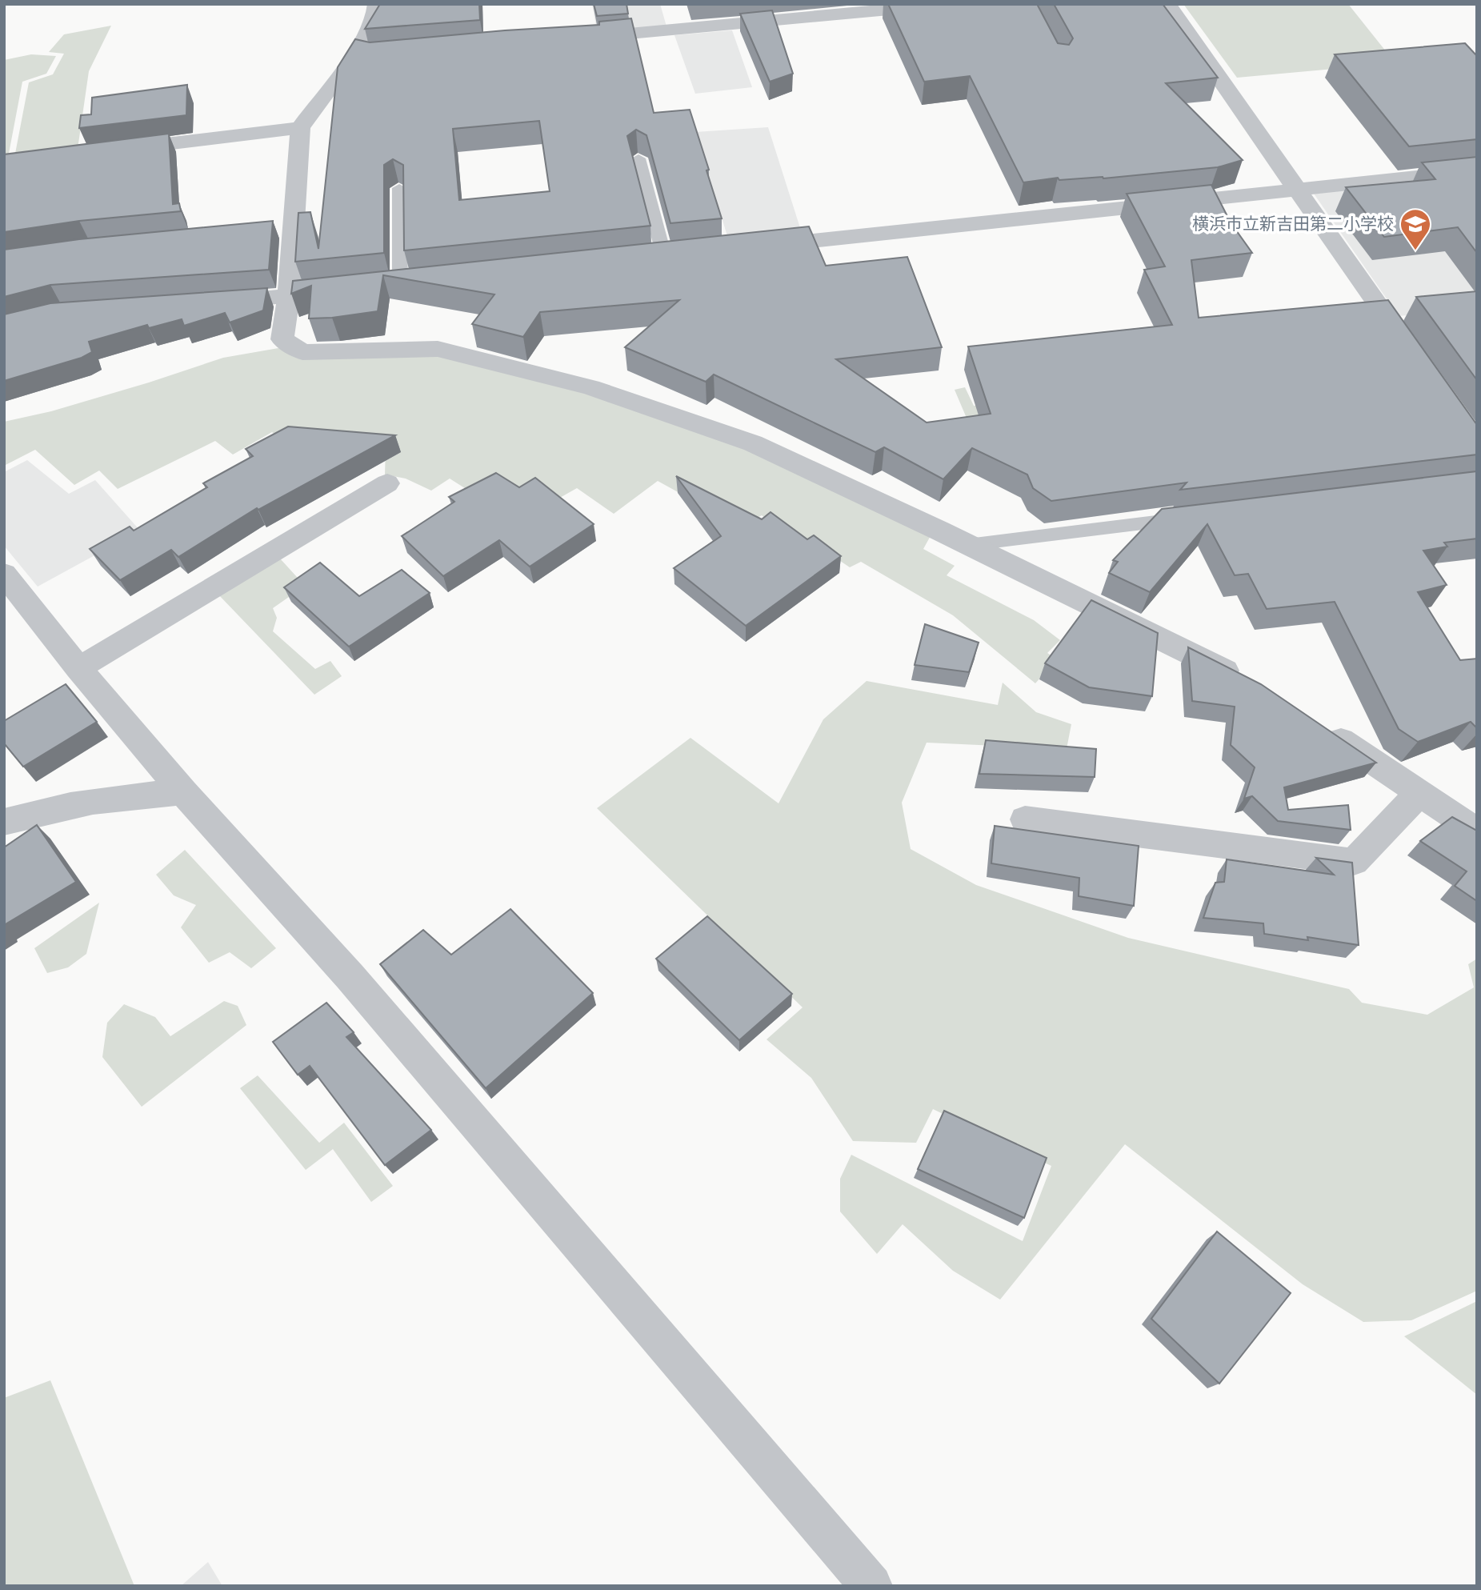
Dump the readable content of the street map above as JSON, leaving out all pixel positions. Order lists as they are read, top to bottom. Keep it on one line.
{"places":{"school or university":["横浜市立新吉田第二小学校"]}}
